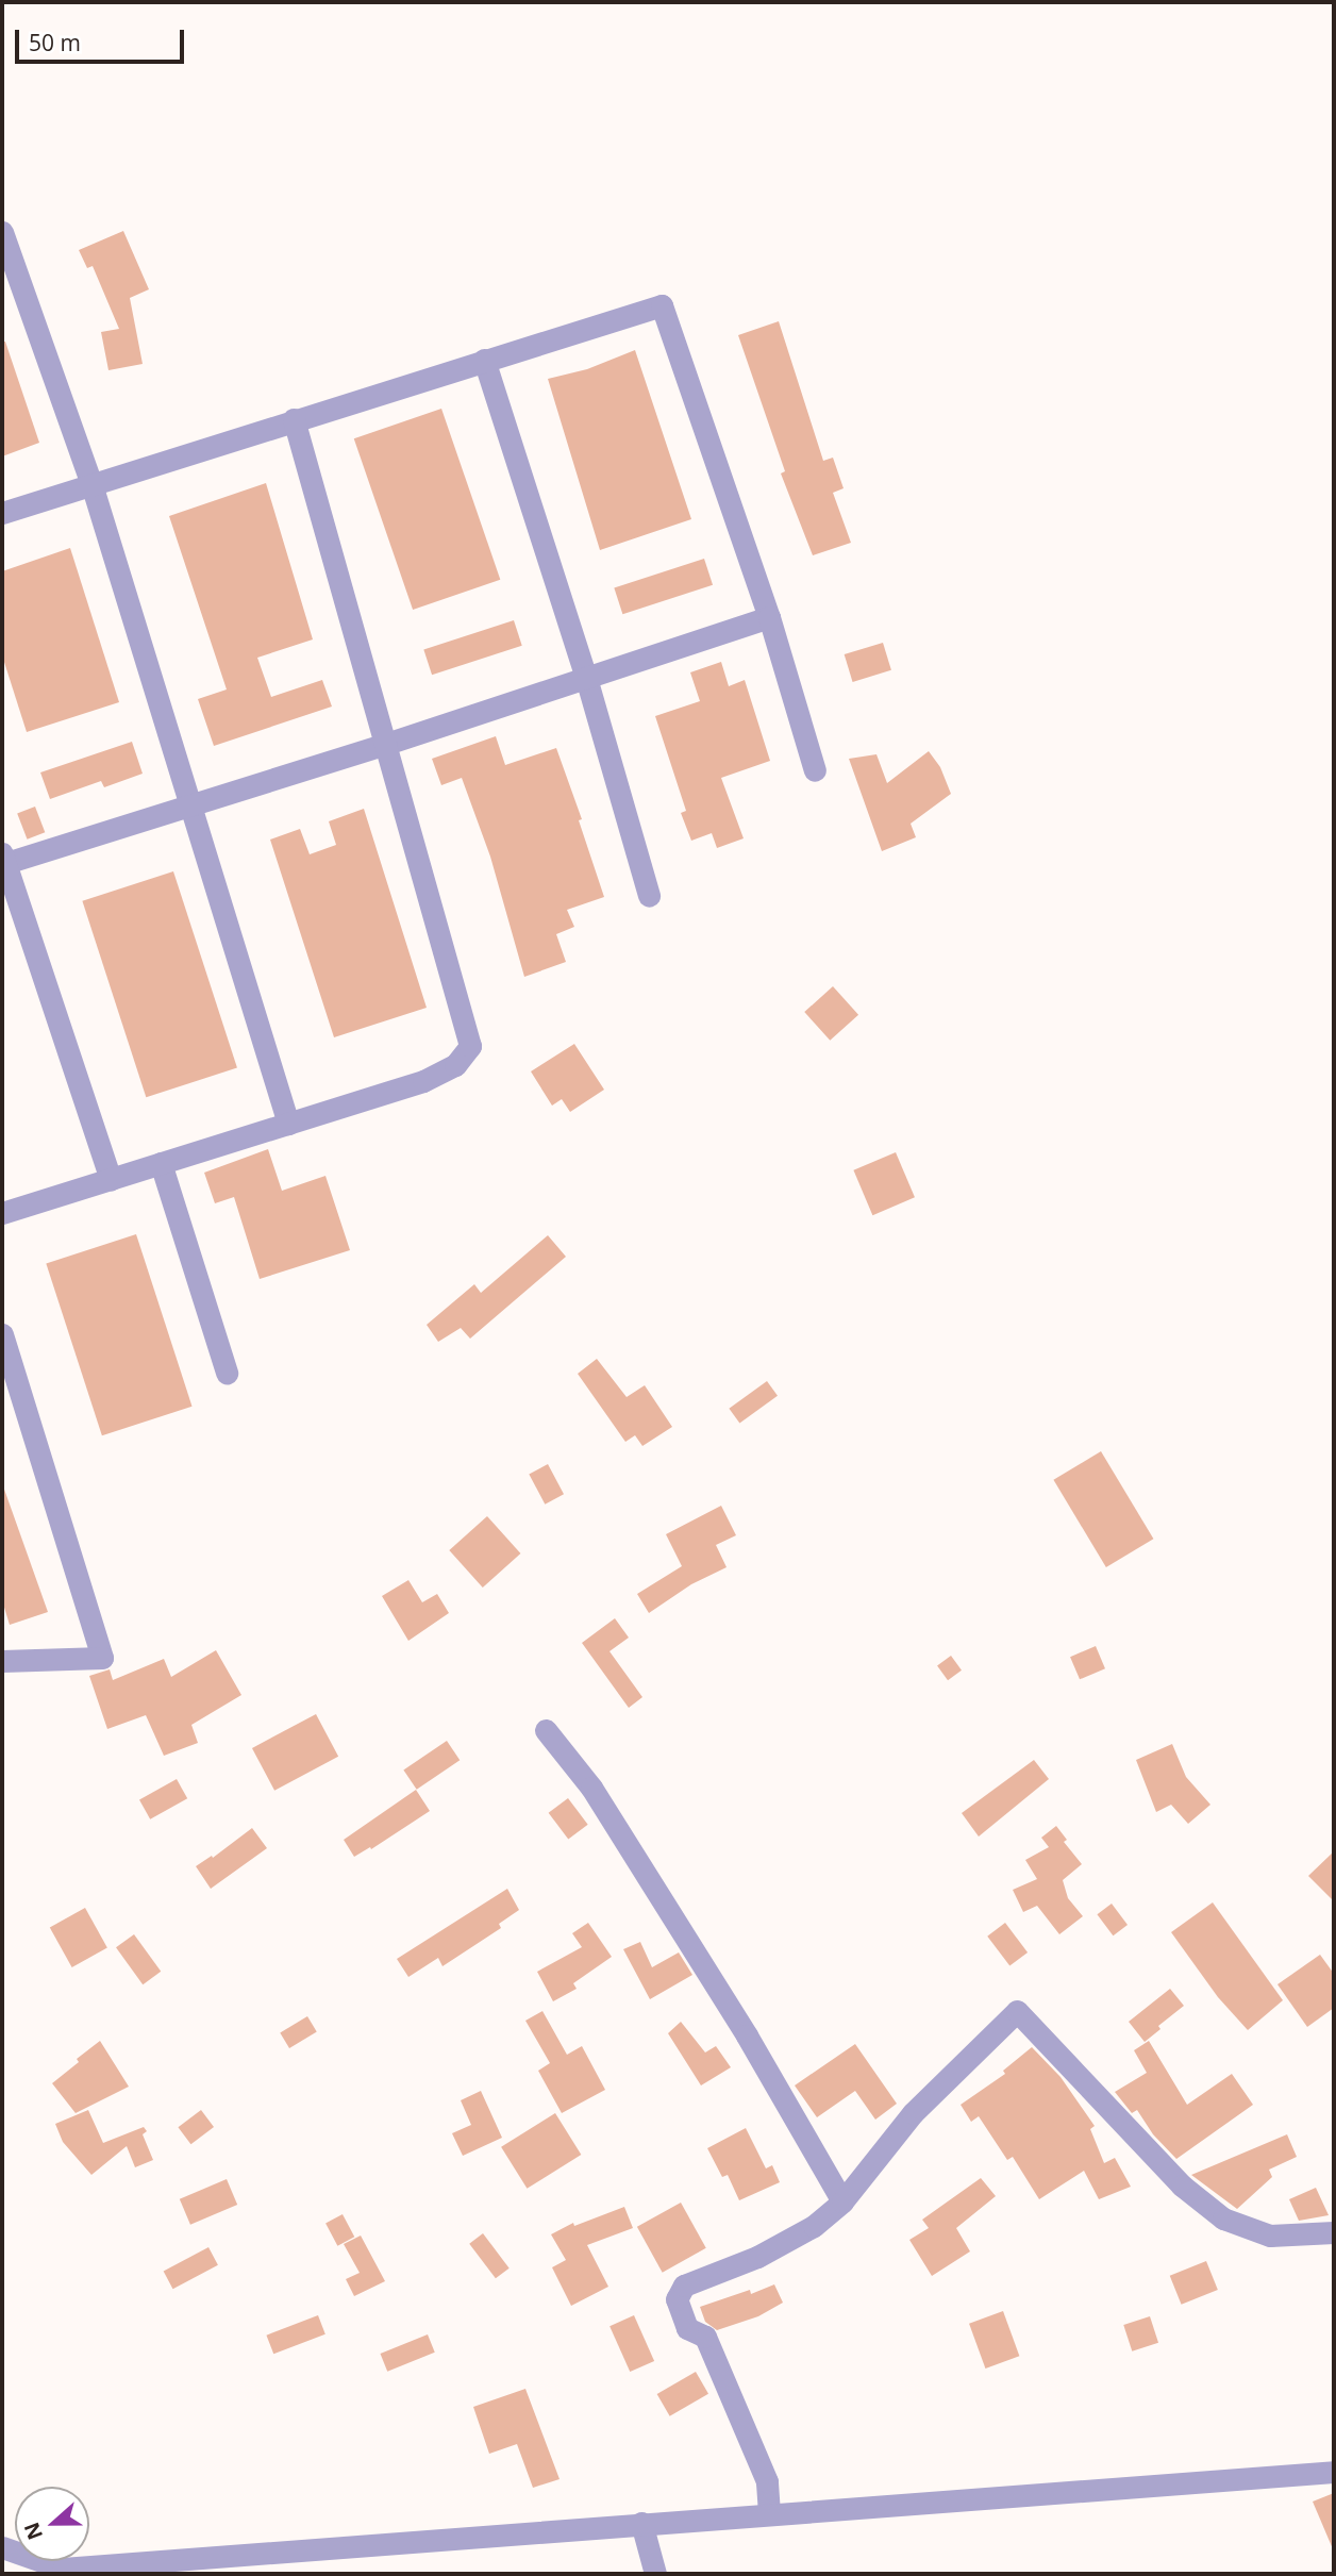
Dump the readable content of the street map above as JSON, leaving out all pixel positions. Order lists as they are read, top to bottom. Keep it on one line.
{"scale_bar":"50 m","north":"left"}
